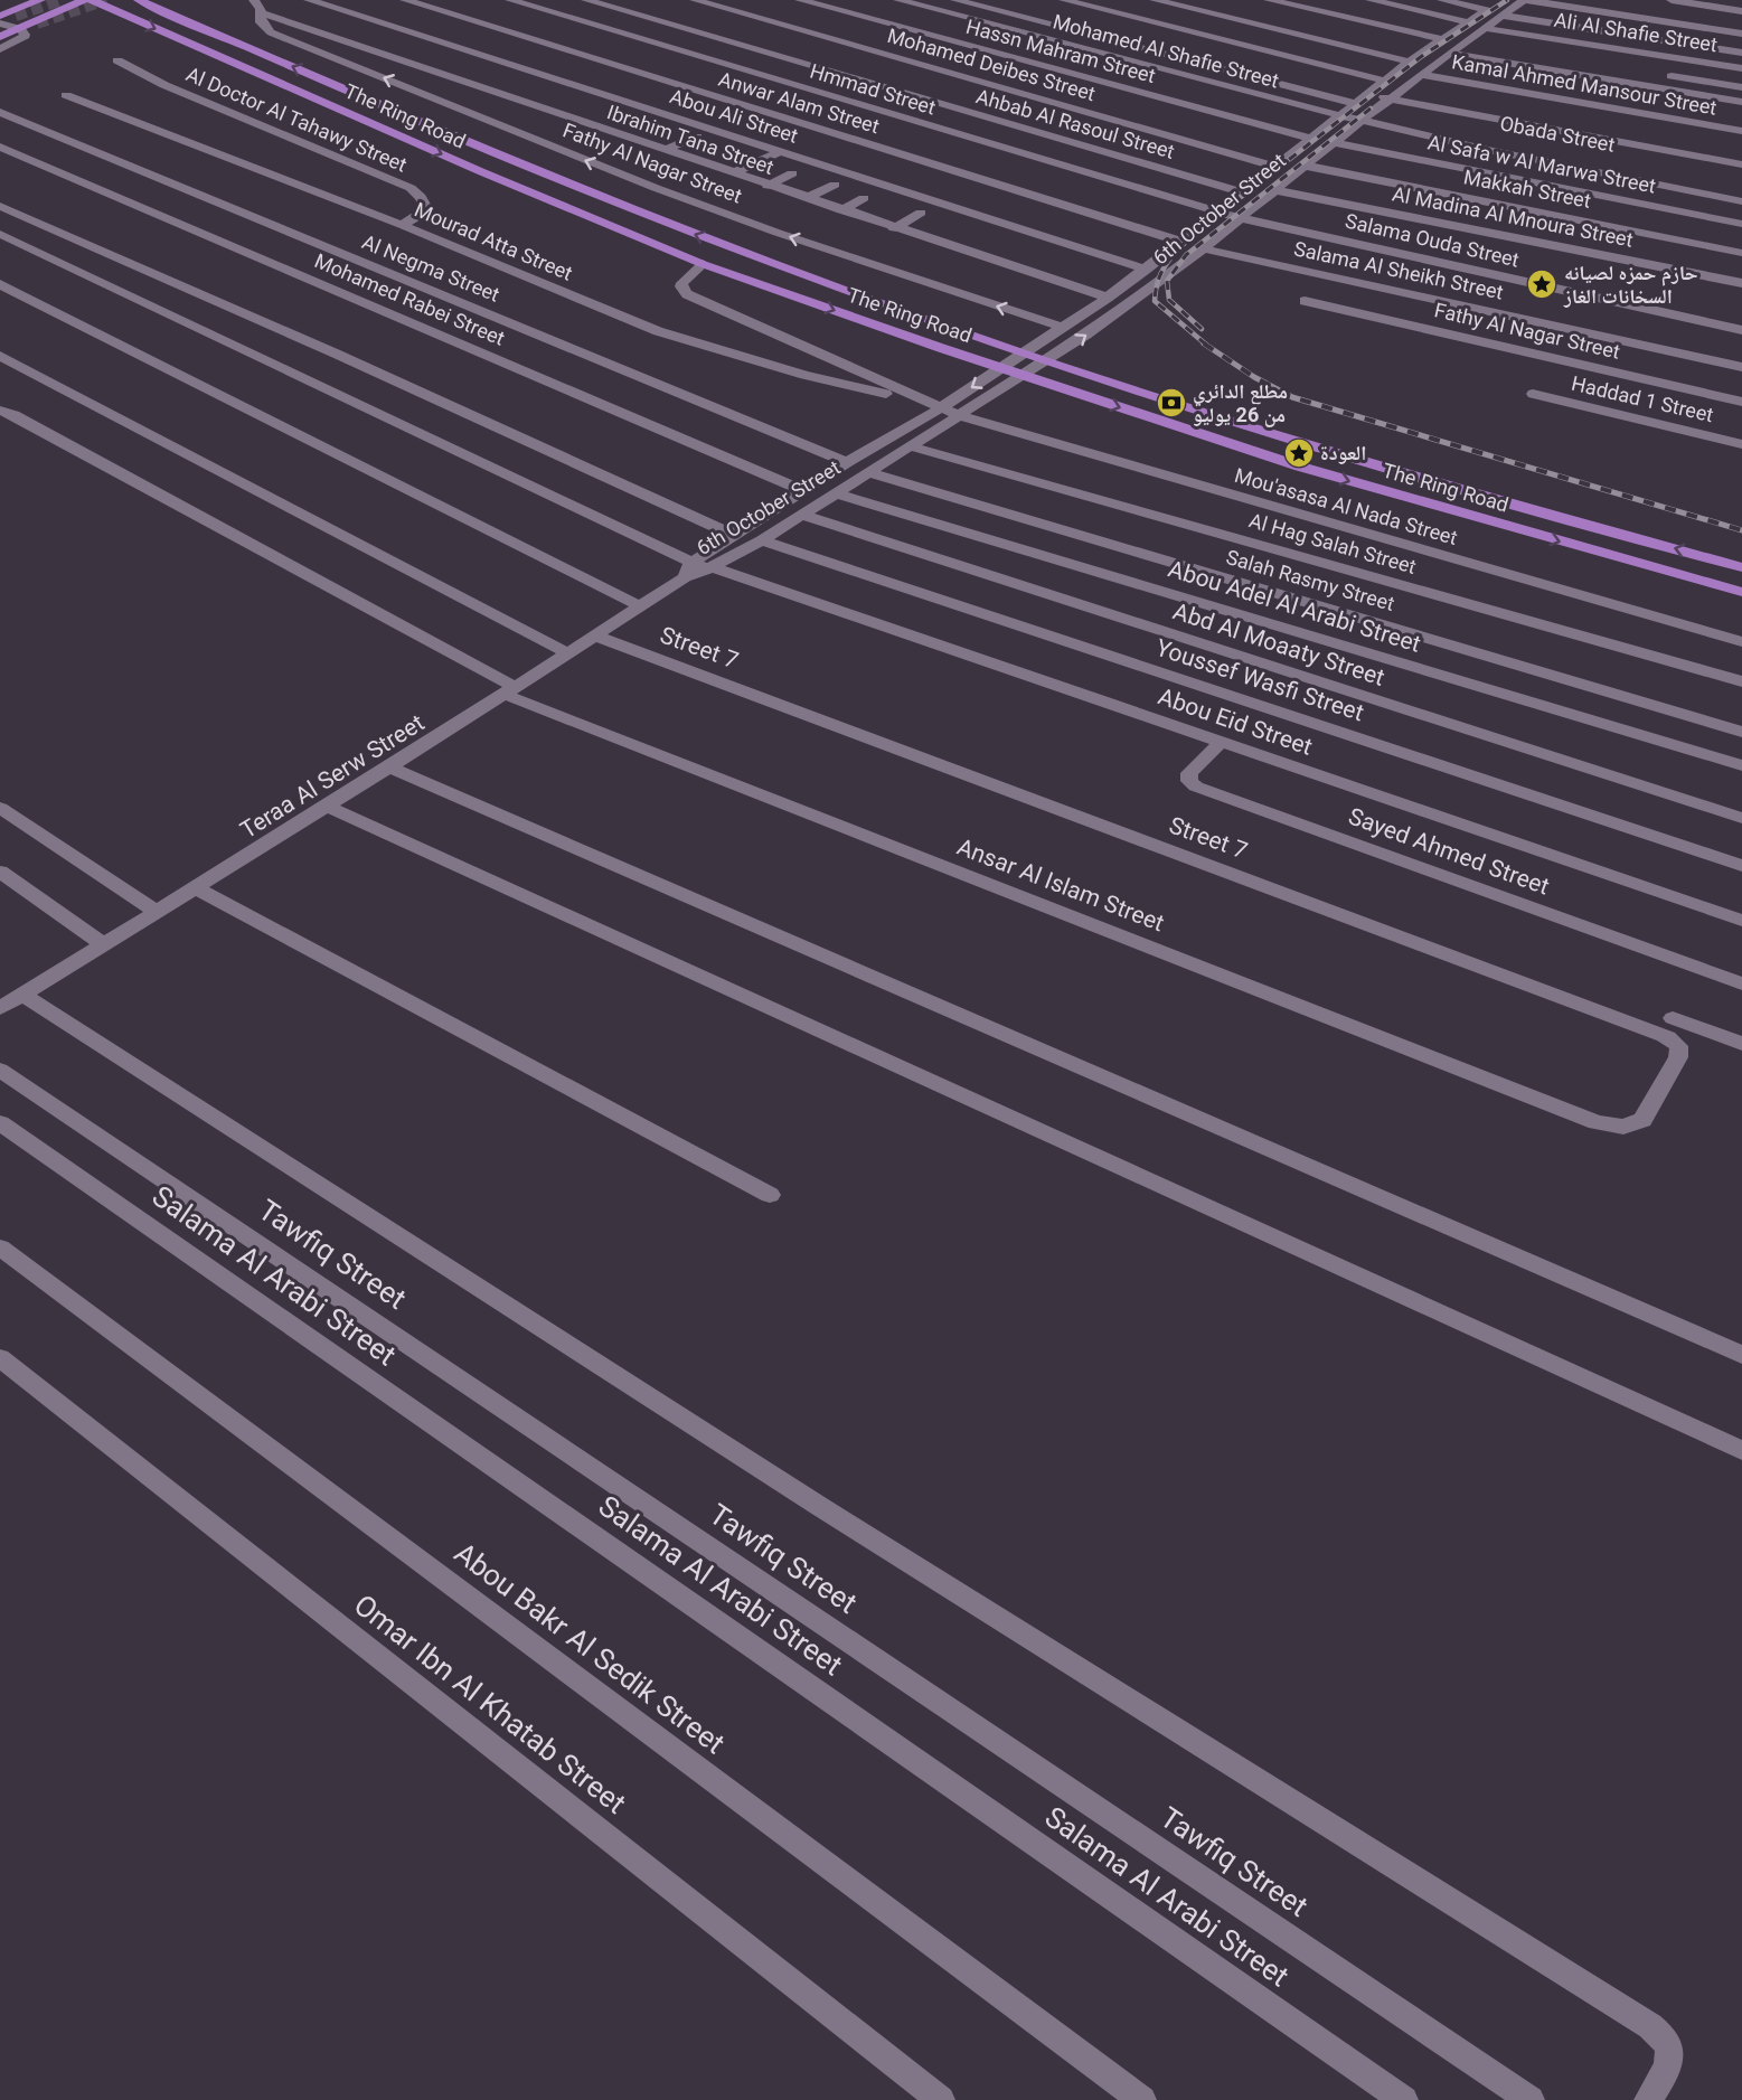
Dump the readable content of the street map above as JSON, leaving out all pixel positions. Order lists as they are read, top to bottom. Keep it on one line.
{"streets":{"highway":["The Ring Road"],"street":["Ali Al Shafie Street","Hassn Mahram Street","Mohamed Al Shafie Street","Mohamed Deibes Street","Kamal Ahmed Mansour Street","Hmmad Street","Anwar Alam Street","Abou Ali Street","Al Doctor Al Tahawy Street","Ahbab Al Rasoul Street","Obada Street","Ibrahim Tana Street","Fathy Al Nagar Street","Al Safa w Al Marwa Street","Makkah Street","6th October Street","Al Madina Al Mnoura Street","Salama Ouda Street","Mourad Atta Street","Al Negma Street","Salama Al Sheikh Street","Mohamed Rabei Street","Haddad 1 Street","Mou'asasa Al Nada Street","Al Hag Salah Street","Salah Rasmy Street","Abou Adel Al Arabi Street","Abd Al Moaaty Street","Street 7","Youssef Wasfi Street","Abou Eid Street","Teraa Al Serw Street","Sayed Ahmed Street","Ansar Al Islam Street","Tawfiq Street","Salama Al Arabi Street","Abou Bakr Al Sedik Street","Omar Ibn Al Khatab Street"]},"crossings":[["Ali Al Shafie Street","6th October Street"],["Hassn Mahram Street","6th October Street"],["Mohamed Al Shafie Street","Obada Street"],["Mohamed Al Shafie Street","6th October Street"],["Mohamed Deibes Street","6th October Street"],["Kamal Ahmed Mansour Street","6th October Street"],["Hmmad Street","6th October Street"],["Hmmad Street","Salama Ouda Street"],["Anwar Alam Street","6th October Street"],["The Ring Road","Mou'asasa Al Nada Street"],["Abou Ali Street","6th October Street"],["Al Doctor Al Tahawy Street","Mourad Atta Street"],["Ahbab Al Rasoul Street","6th October Street"],["Obada Street","6th October Street"],["Ibrahim Tana Street","Fathy Al Nagar Street"],["Ibrahim Tana Street","6th October Street"],["Fathy Al Nagar Street","6th October Street"],["Al Safa w Al Marwa Street","6th October Street"],["Makkah Street","6th October Street"],["6th October Street","Al Madina Al Mnoura Street"],["6th October Street","Salama Ouda Street"],["6th October Street","Al Negma Street"],["6th October Street","Salama Al Sheikh Street"],["6th October Street","Mohamed Rabei Street"],["6th October Street","Mou'asasa Al Nada Street"],["6th October Street","Al Hag Salah Street"],["6th October Street","Salah Rasmy Street"],["6th October Street","Abou Adel Al Arabi Street"],["6th October Street","Abd Al Moaaty Street"],["6th October Street","Youssef Wasfi Street"],["6th October Street","Abou Eid Street"],["6th October Street","Teraa Al Serw Street"],["Mourad Atta Street","Mou'asasa Al Nada Street"],["Street 7","Teraa Al Serw Street"],["Street 7","Ansar Al Islam Street"],["Abou Eid Street","Teraa Al Serw Street"],["Abou Eid Street","Sayed Ahmed Street"],["Teraa Al Serw Street","Ansar Al Islam Street"]],"one_way":["Fathy Al Nagar Street"],"places":{"place":["حازم حمزه لصيانه السخانات الغاز","العودة"],"bank":["مطلع الدائري من 26 يوليو"]}}
